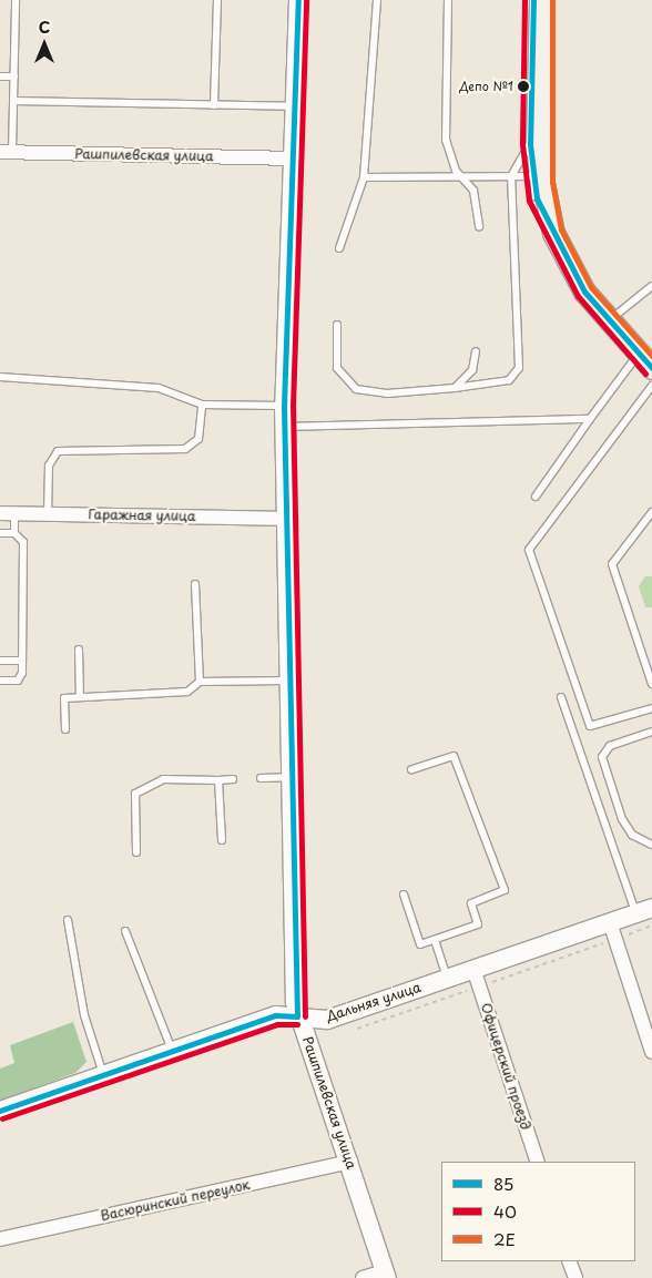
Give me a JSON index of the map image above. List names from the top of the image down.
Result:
{
  "streets": {
    "street": [
      "Рашпилевская улица",
      "Гаражная улица",
      "Дальняя улица",
      "Офицерский проезд",
      "Васюринский переулок"
    ]
  },
  "crossings": [
    ["Рашпилевская улица", "Гаражная улица"],
    ["Рашпилевская улица", "Дальняя улица"],
    ["Рашпилевская улица", "Васюринский переулок"],
    ["Дальняя улица", "Офицерский проезд"]
  ],
  "places": ["Депо №1"],
  "lines": ["transit line 85", "transit line 40", "transit line 2Е"],
  "legend": ["85", "40", "2Е"],
  "north": "top"
}
